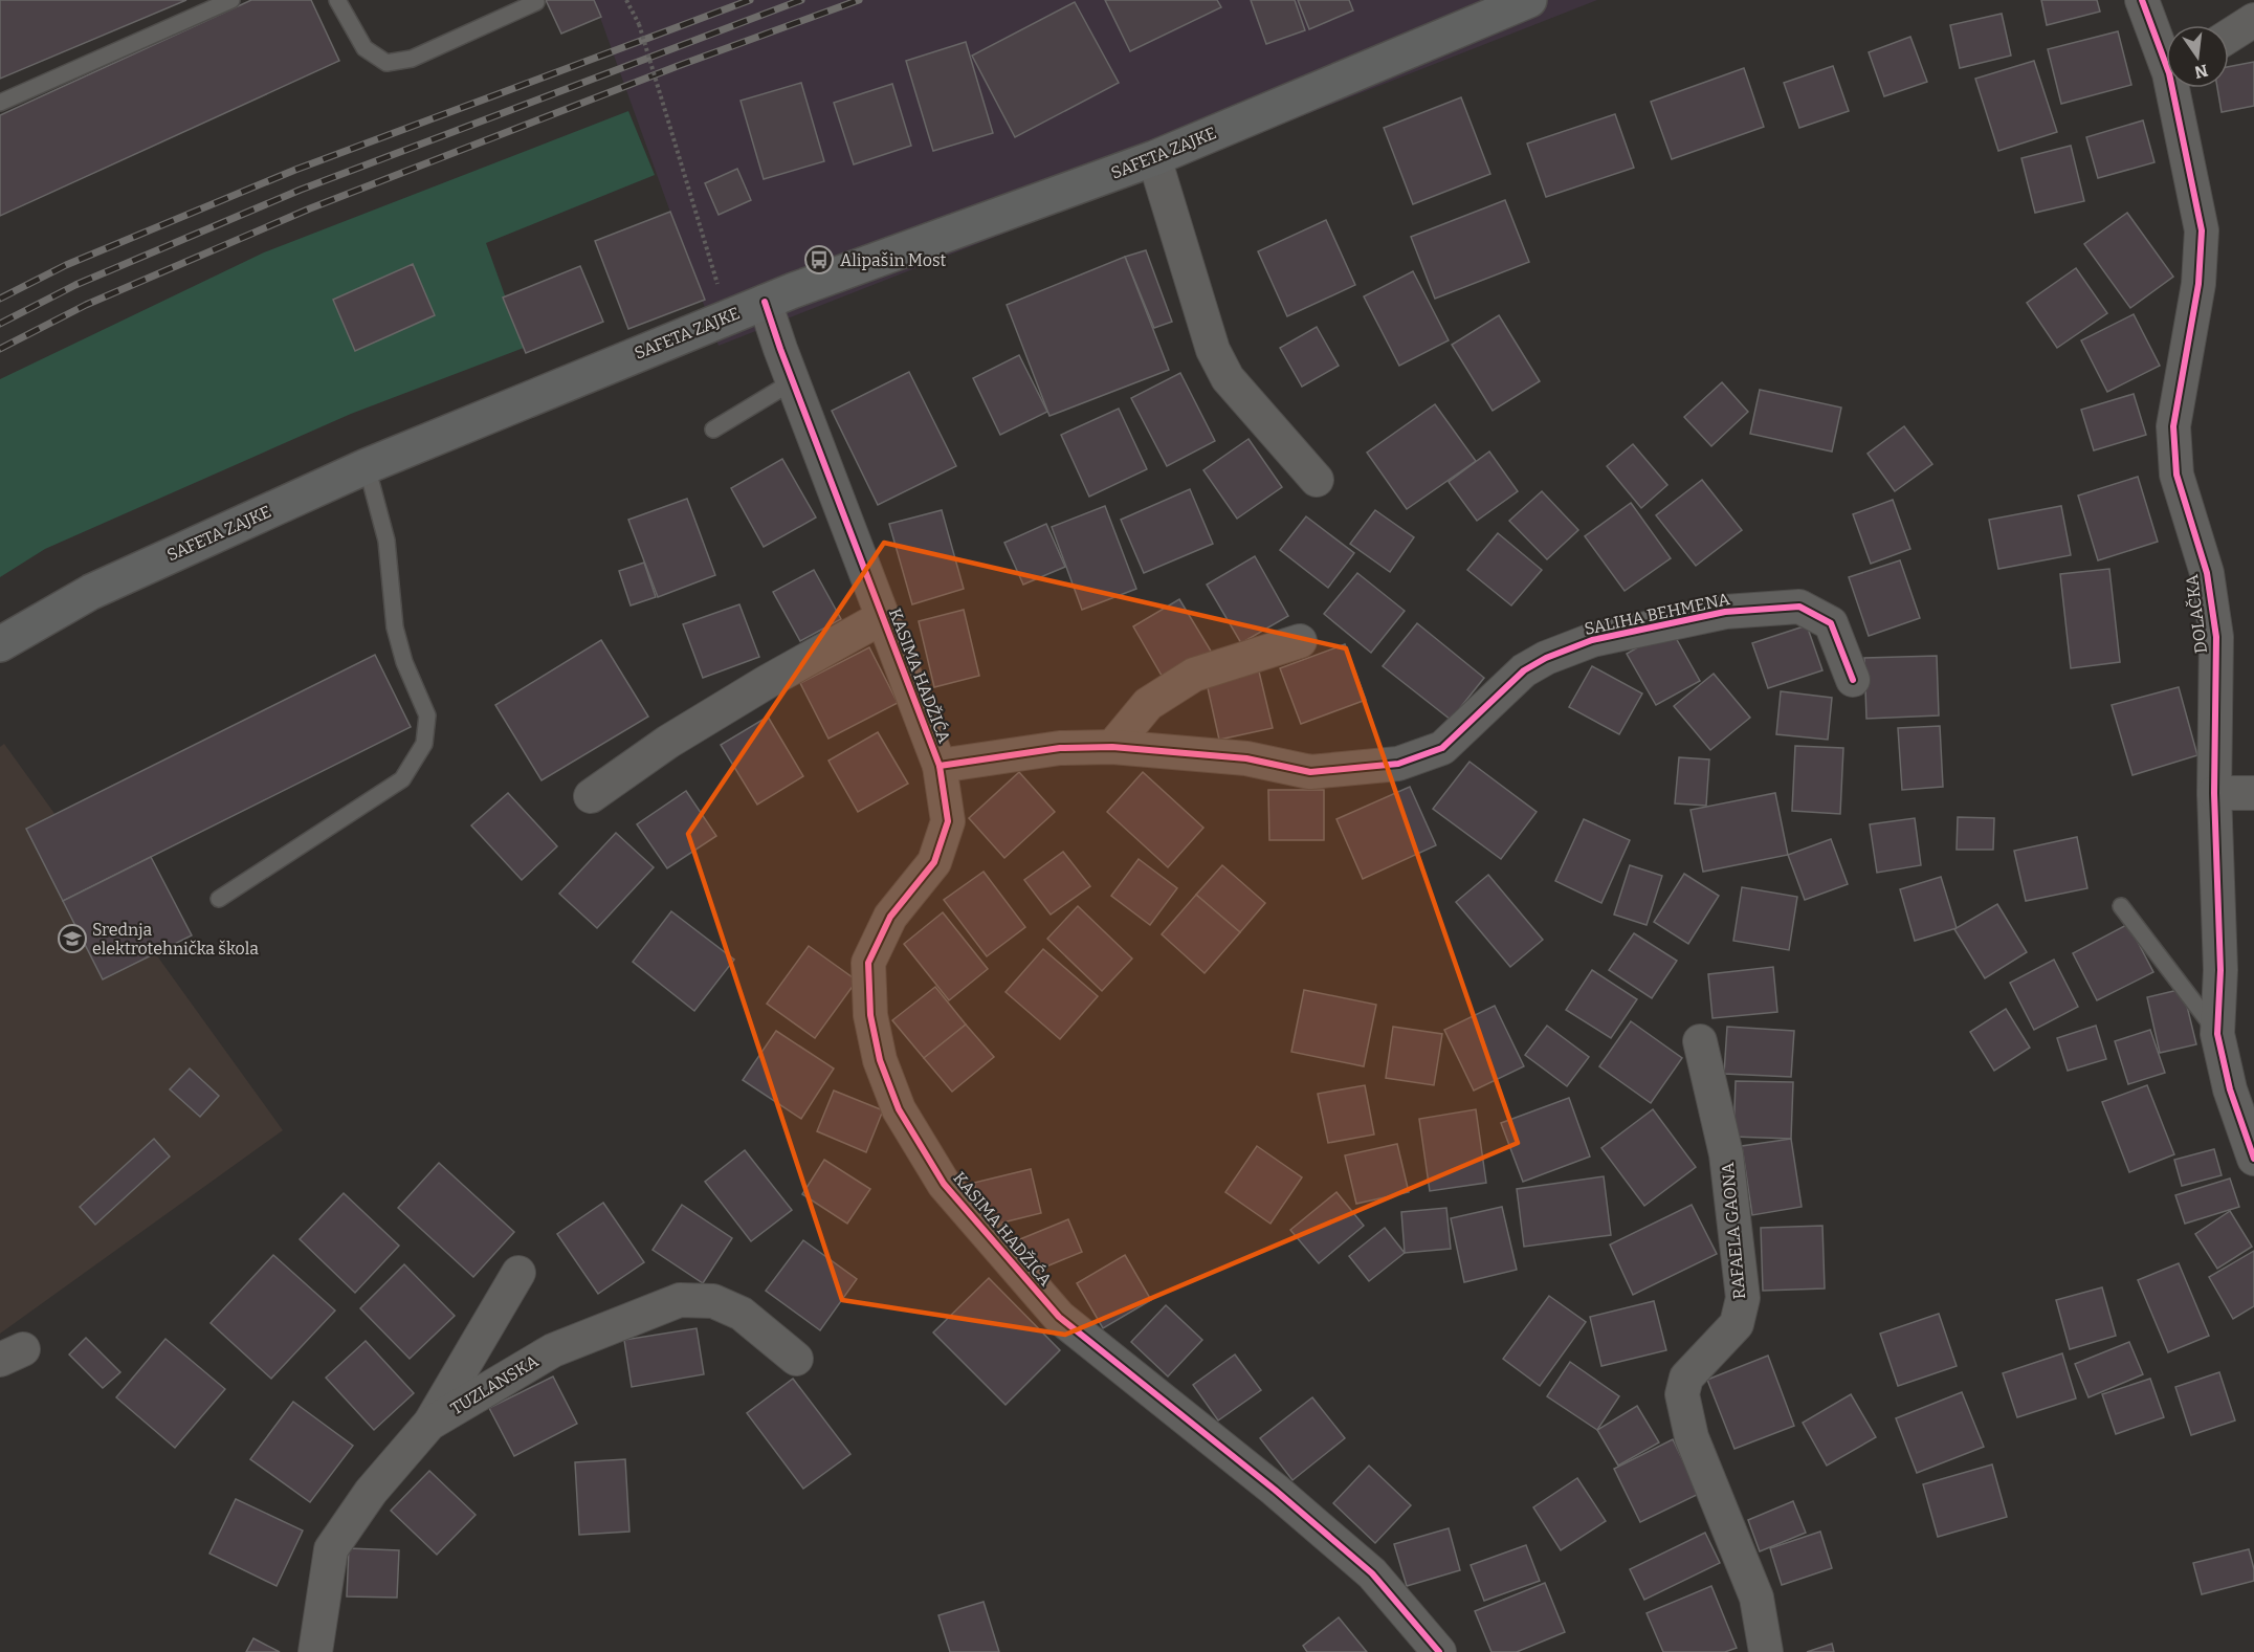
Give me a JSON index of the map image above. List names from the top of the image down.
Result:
{
  "streets": {
    "main road": ["SAFETA ZAJKE"],
    "street": [
      "SALIHA BEHMENA",
      "DOLAČKA",
      "KASIMA HADŽIĆA",
      "RAFAELA GAONA",
      "TUZLANSKA"
    ]
  },
  "crossings": [
    ["SAFETA ZAJKE", "KASIMA HADŽIĆA"],
    ["SALIHA BEHMENA", "KASIMA HADŽIĆA"]
  ],
  "places": {
    "bus stop": ["Alipašin Most"],
    "school or university": ["Srednja elektrotehnička škola"]
  },
  "north": "bottom"
}
